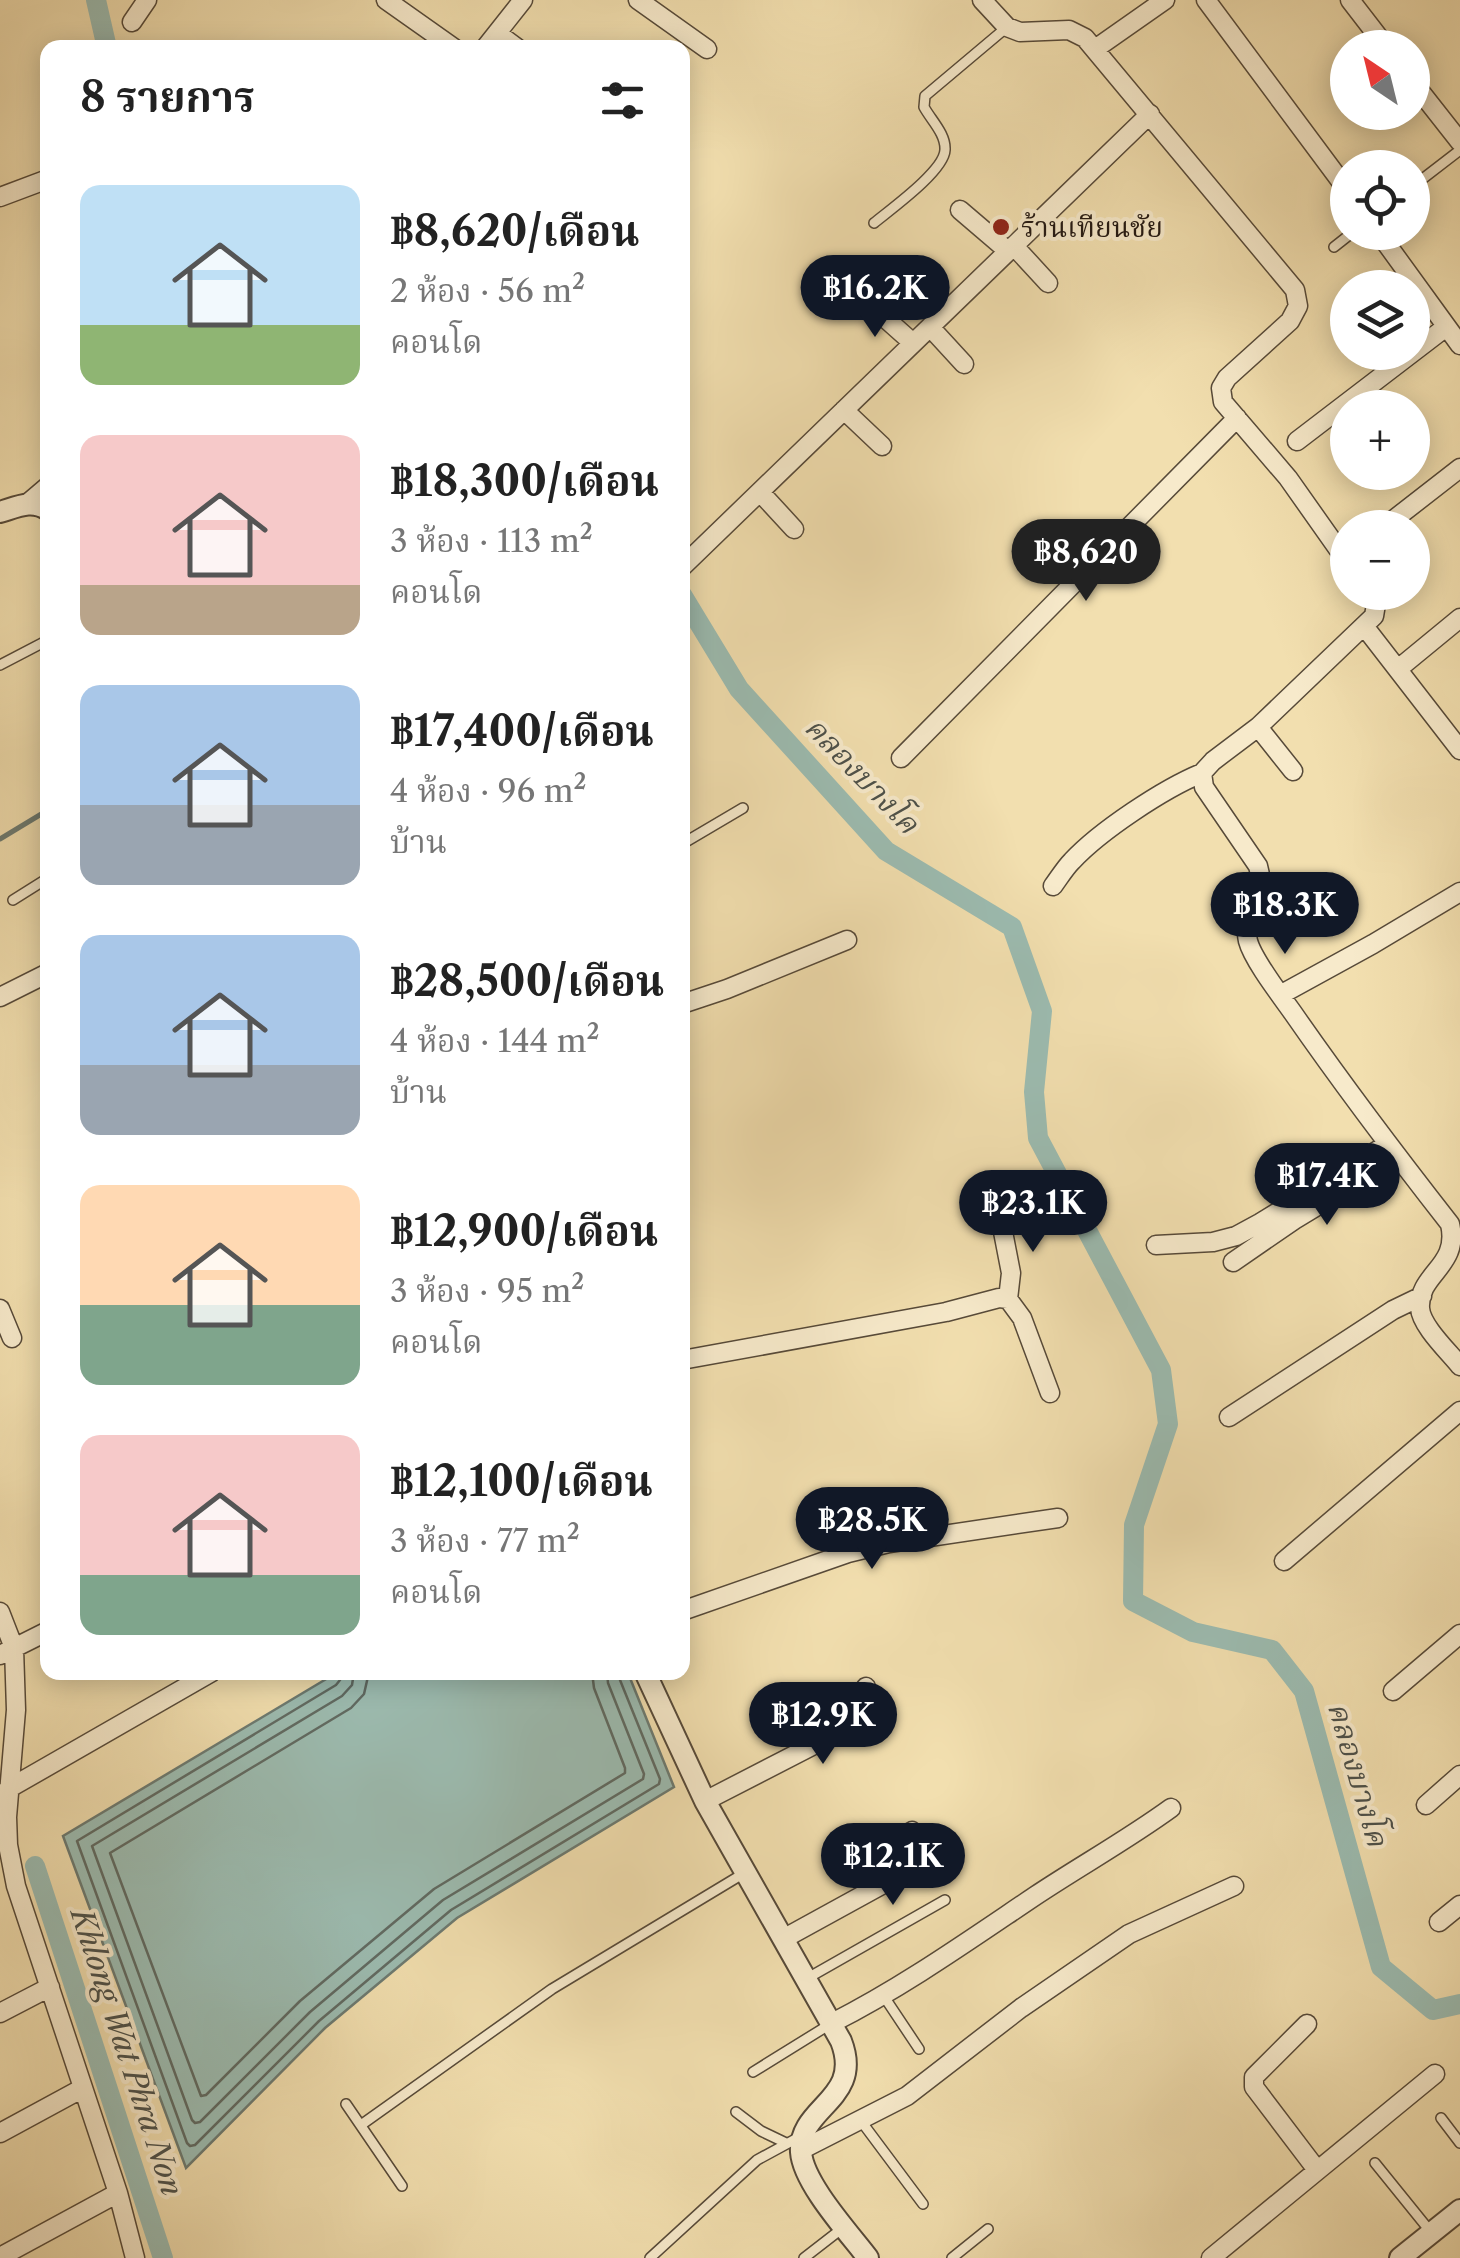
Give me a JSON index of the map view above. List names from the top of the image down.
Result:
{
  "water": ["คลองบางโค", "Khlong Wat Phra Non"],
  "places": ["ร้านเทียนชัย"],
  "north": "top left",
  "page": {
    "map_buttons": ["+", "−"],
    "heading": "8 รายการ",
    "list": [
      {
        "name": "฿8,620/เดือน",
        "note": "2 ห้อง · 56 m² · คอนโด"
      },
      {
        "name": "฿18,300/เดือน",
        "note": "3 ห้อง · 113 m² · คอนโด"
      },
      {
        "name": "฿17,400/เดือน",
        "note": "4 ห้อง · 96 m² · บ้าน"
      },
      {
        "name": "฿28,500/เดือน",
        "note": "4 ห้อง · 144 m² · บ้าน"
      },
      {
        "name": "฿12,900/เดือน",
        "note": "3 ห้อง · 95 m² · คอนโด"
      },
      {
        "name": "฿12,100/เดือน",
        "note": "3 ห้อง · 77 m² · คอนโด"
      }
    ],
    "price": [
      "฿16.2K",
      "฿8,620",
      "฿18.3K",
      "฿17.4K",
      "฿23.1K",
      "฿28.5K",
      "฿12.9K",
      "฿12.1K"
    ]
  }
}
